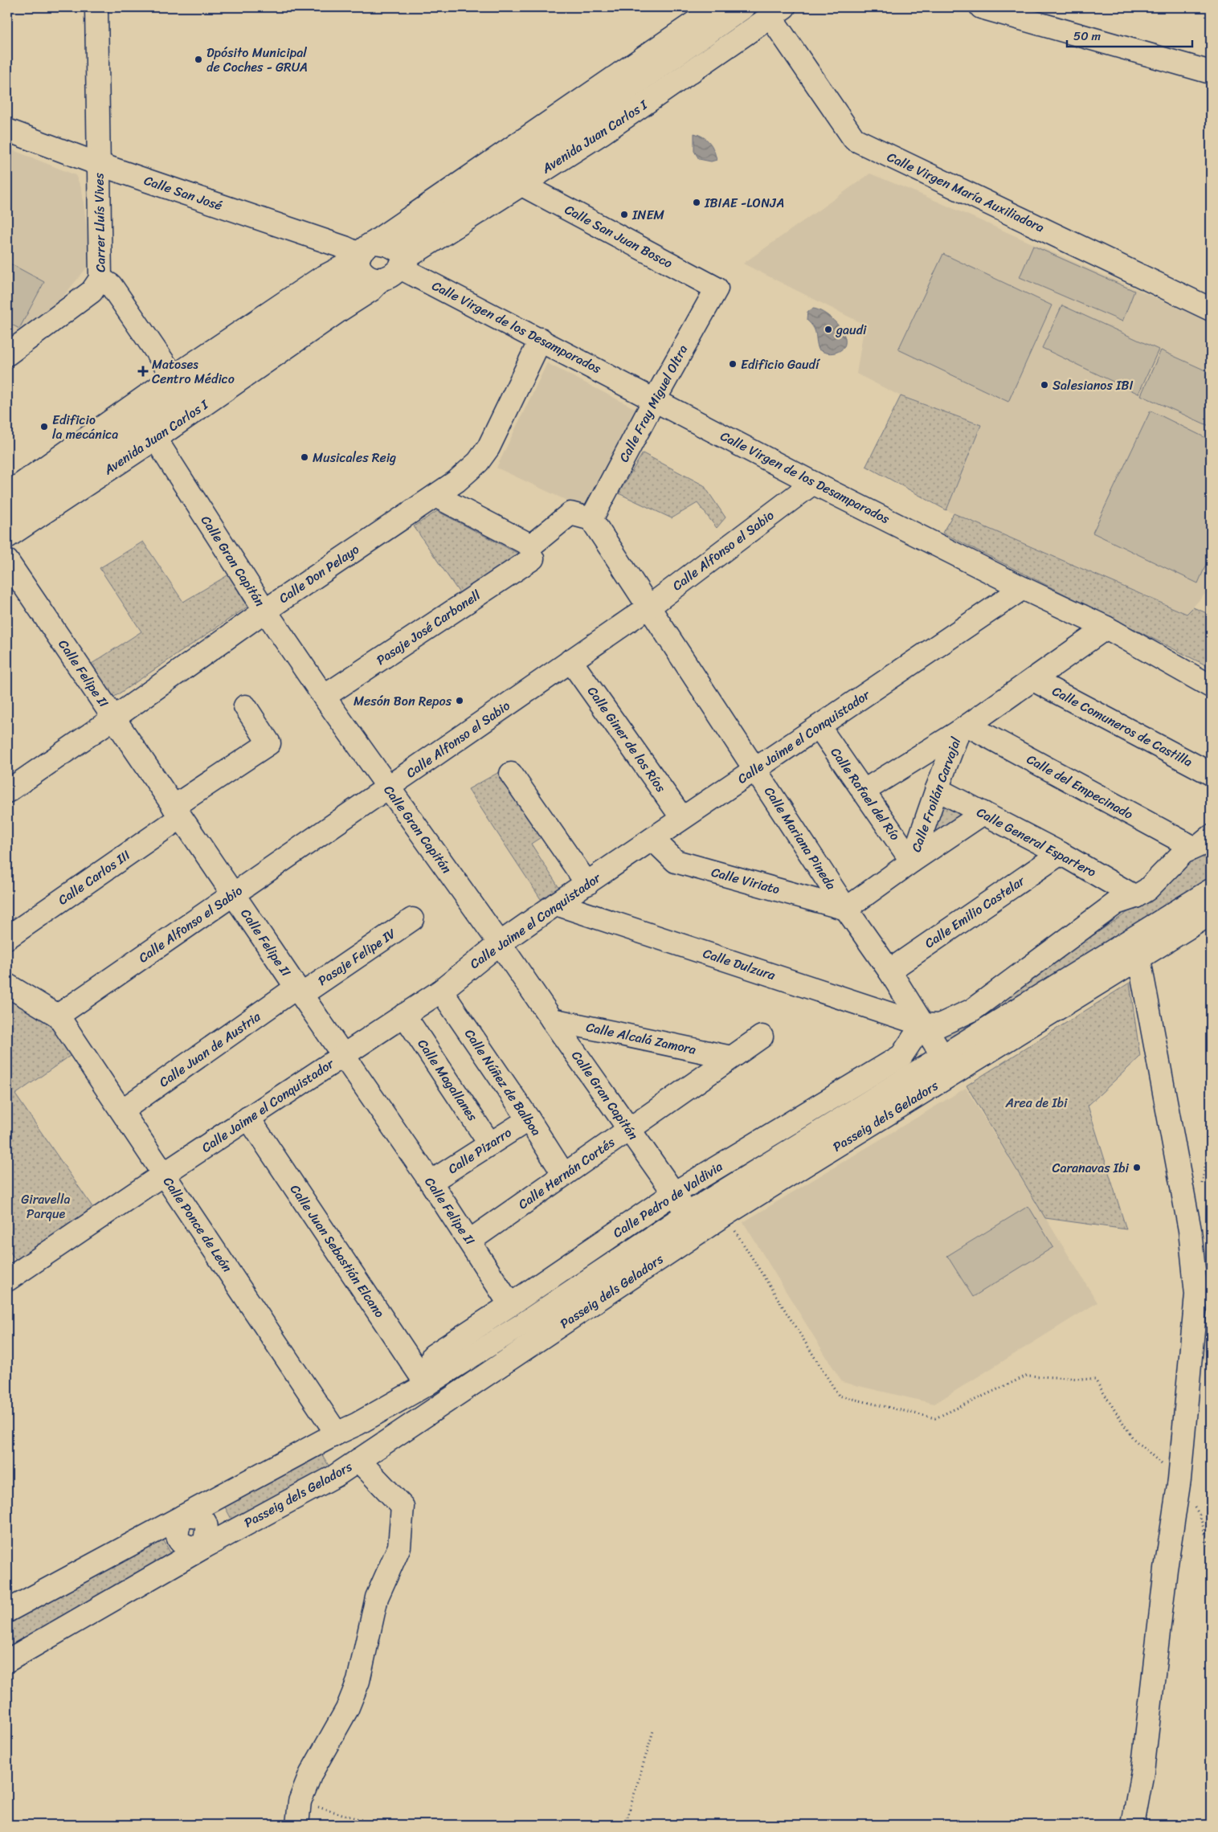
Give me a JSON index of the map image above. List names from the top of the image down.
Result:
{
  "streets": {
    "street": [
      "Avenida Juan Carlos I",
      "Calle Virgen María Auxiliadora",
      "Calle San José",
      "Carrer Lluís Vives",
      "Calle San Juan Bosco",
      "Calle Virgen de los Desamparados",
      "Calle Fray Miguel Oltra",
      "Calle Alfonso el Sabio",
      "Calle Gran Capitán",
      "Calle Don Pelayo",
      "Pasaje José Carbonell",
      "Calle Felipe II",
      "Calle Comuneros de Castilla",
      "Calle Jaime el Conquistador",
      "Calle Giner de los Ríos",
      "Calle del Empecinado",
      "Calle Rafael del Río",
      "Calle Froilán Carvajal",
      "Calle Mariana Pineda",
      "Calle General Espartero",
      "Calle Carlos III",
      "Calle Viriato",
      "Calle Emilio Castelar",
      "Pasaje Felipe IV",
      "Calle Dulzura",
      "Calle Alcalá Zamora",
      "Calle Juan de Austria",
      "Calle Magallanes",
      "Calle Núñez de Balboa",
      "Passeig dels Geladors",
      "Calle Pizarro",
      "Calle Hernán Cortés",
      "Calle Pedro de Valdivia",
      "Calle Ponce de León",
      "Calle Juan Sebastián Elcano"
    ]
  },
  "crossings": [
    ["Avenida Juan Carlos I", "Calle Virgen María Auxiliadora"],
    ["Avenida Juan Carlos I", "Calle San José"],
    ["Avenida Juan Carlos I", "Carrer Lluís Vives"],
    ["Avenida Juan Carlos I", "Calle San Juan Bosco"],
    ["Avenida Juan Carlos I", "Calle Virgen de los Desamparados"],
    ["Avenida Juan Carlos I", "Calle Gran Capitán"],
    ["Calle San José", "Carrer Lluís Vives"],
    ["Calle San José", "Calle Virgen de los Desamparados"],
    ["Calle San Juan Bosco", "Calle Fray Miguel Oltra"],
    ["Calle Virgen de los Desamparados", "Calle Fray Miguel Oltra"],
    ["Calle Virgen de los Desamparados", "Calle Alfonso el Sabio"],
    ["Calle Virgen de los Desamparados", "Calle Don Pelayo"],
    ["Calle Virgen de los Desamparados", "Calle Jaime el Conquistador"],
    ["Calle Virgen de los Desamparados", "Calle Froilán Carvajal"],
    ["Calle Fray Miguel Oltra", "Calle Mariana Pineda"],
    ["Calle Alfonso el Sabio", "Calle Gran Capitán"],
    ["Calle Alfonso el Sabio", "Calle Felipe II"],
    ["Calle Alfonso el Sabio", "Calle Giner de los Ríos"],
    ["Calle Alfonso el Sabio", "Calle Mariana Pineda"],
    ["Calle Alfonso el Sabio", "Calle Ponce de León"],
    ["Calle Gran Capitán", "Calle Don Pelayo"],
    ["Calle Gran Capitán", "Pasaje José Carbonell"],
    ["Calle Gran Capitán", "Calle Jaime el Conquistador"],
    ["Calle Gran Capitán", "Calle Alcalá Zamora"],
    ["Calle Gran Capitán", "Calle Hernán Cortés"],
    ["Calle Gran Capitán", "Calle Pedro de Valdivia"],
    ["Calle Don Pelayo", "Pasaje José Carbonell"],
    ["Calle Don Pelayo", "Calle Felipe II"],
    ["Calle Felipe II", "Calle Jaime el Conquistador"],
    ["Calle Felipe II", "Calle Carlos III"],
    ["Calle Felipe II", "Pasaje Felipe IV"],
    ["Calle Felipe II", "Calle Juan de Austria"],
    ["Calle Felipe II", "Calle Pizarro"],
    ["Calle Felipe II", "Calle Hernán Cortés"],
    ["Calle Felipe II", "Calle Pedro de Valdivia"],
    ["Calle Comuneros de Castilla", "Calle Froilán Carvajal"],
    ["Calle Jaime el Conquistador", "Calle Giner de los Ríos"],
    ["Calle Jaime el Conquistador", "Calle Rafael del Río"],
    ["Calle Jaime el Conquistador", "Calle Mariana Pineda"],
    ["Calle Jaime el Conquistador", "Calle Viriato"],
    ["Calle Jaime el Conquistador", "Calle Dulzura"],
    ["Calle Jaime el Conquistador", "Calle Magallanes"],
    ["Calle Jaime el Conquistador", "Calle Núñez de Balboa"],
    ["Calle Jaime el Conquistador", "Calle Ponce de León"],
    ["Calle Jaime el Conquistador", "Calle Juan Sebastián Elcano"],
    ["Calle del Empecinado", "Calle Froilán Carvajal"],
    ["Calle del Empecinado", "Calle Dulzura"],
    ["Calle Rafael del Río", "Calle Froilán Carvajal"],
    ["Calle Froilán Carvajal", "Calle Mariana Pineda"],
    ["Calle Froilán Carvajal", "Calle General Espartero"],
    ["Calle Froilán Carvajal", "Calle Viriato"],
    ["Calle Mariana Pineda", "Calle Viriato"],
    ["Calle Mariana Pineda", "Calle Emilio Castelar"],
    ["Calle Mariana Pineda", "Calle Dulzura"],
    ["Calle Mariana Pineda", "Calle Pedro de Valdivia"],
    ["Calle General Espartero", "Calle Emilio Castelar"],
    ["Calle General Espartero", "Calle Dulzura"],
    ["Pasaje Felipe IV", "Calle Juan de Austria"],
    ["Calle Dulzura", "Calle Pedro de Valdivia"],
    ["Calle Alcalá Zamora", "Calle Hernán Cortés"],
    ["Calle Juan de Austria", "Calle Ponce de León"],
    ["Calle Magallanes", "Calle Pizarro"],
    ["Calle Núñez de Balboa", "Calle Pizarro"],
    ["Calle Núñez de Balboa", "Calle Hernán Cortés"],
    ["Calle Pedro de Valdivia", "Calle Juan Sebastián Elcano"]
  ],
  "parks": ["Area de Ibi", "Giravella Parque"],
  "places": {
    "other": [
      "Dpósito Municipal de Coches - GRUA",
      "IBIAE -LONJA",
      "INEM",
      "gaudi",
      "Edificio Gaudí",
      "Salesianos IBI",
      "Edificio la mecánica",
      "Musicales Reig",
      "Mesón Bon Repos",
      "Caranavas Ibi"
    ],
    "health": ["Matoses Centro Médico"]
  },
  "scale_bar": "50 m"
}
